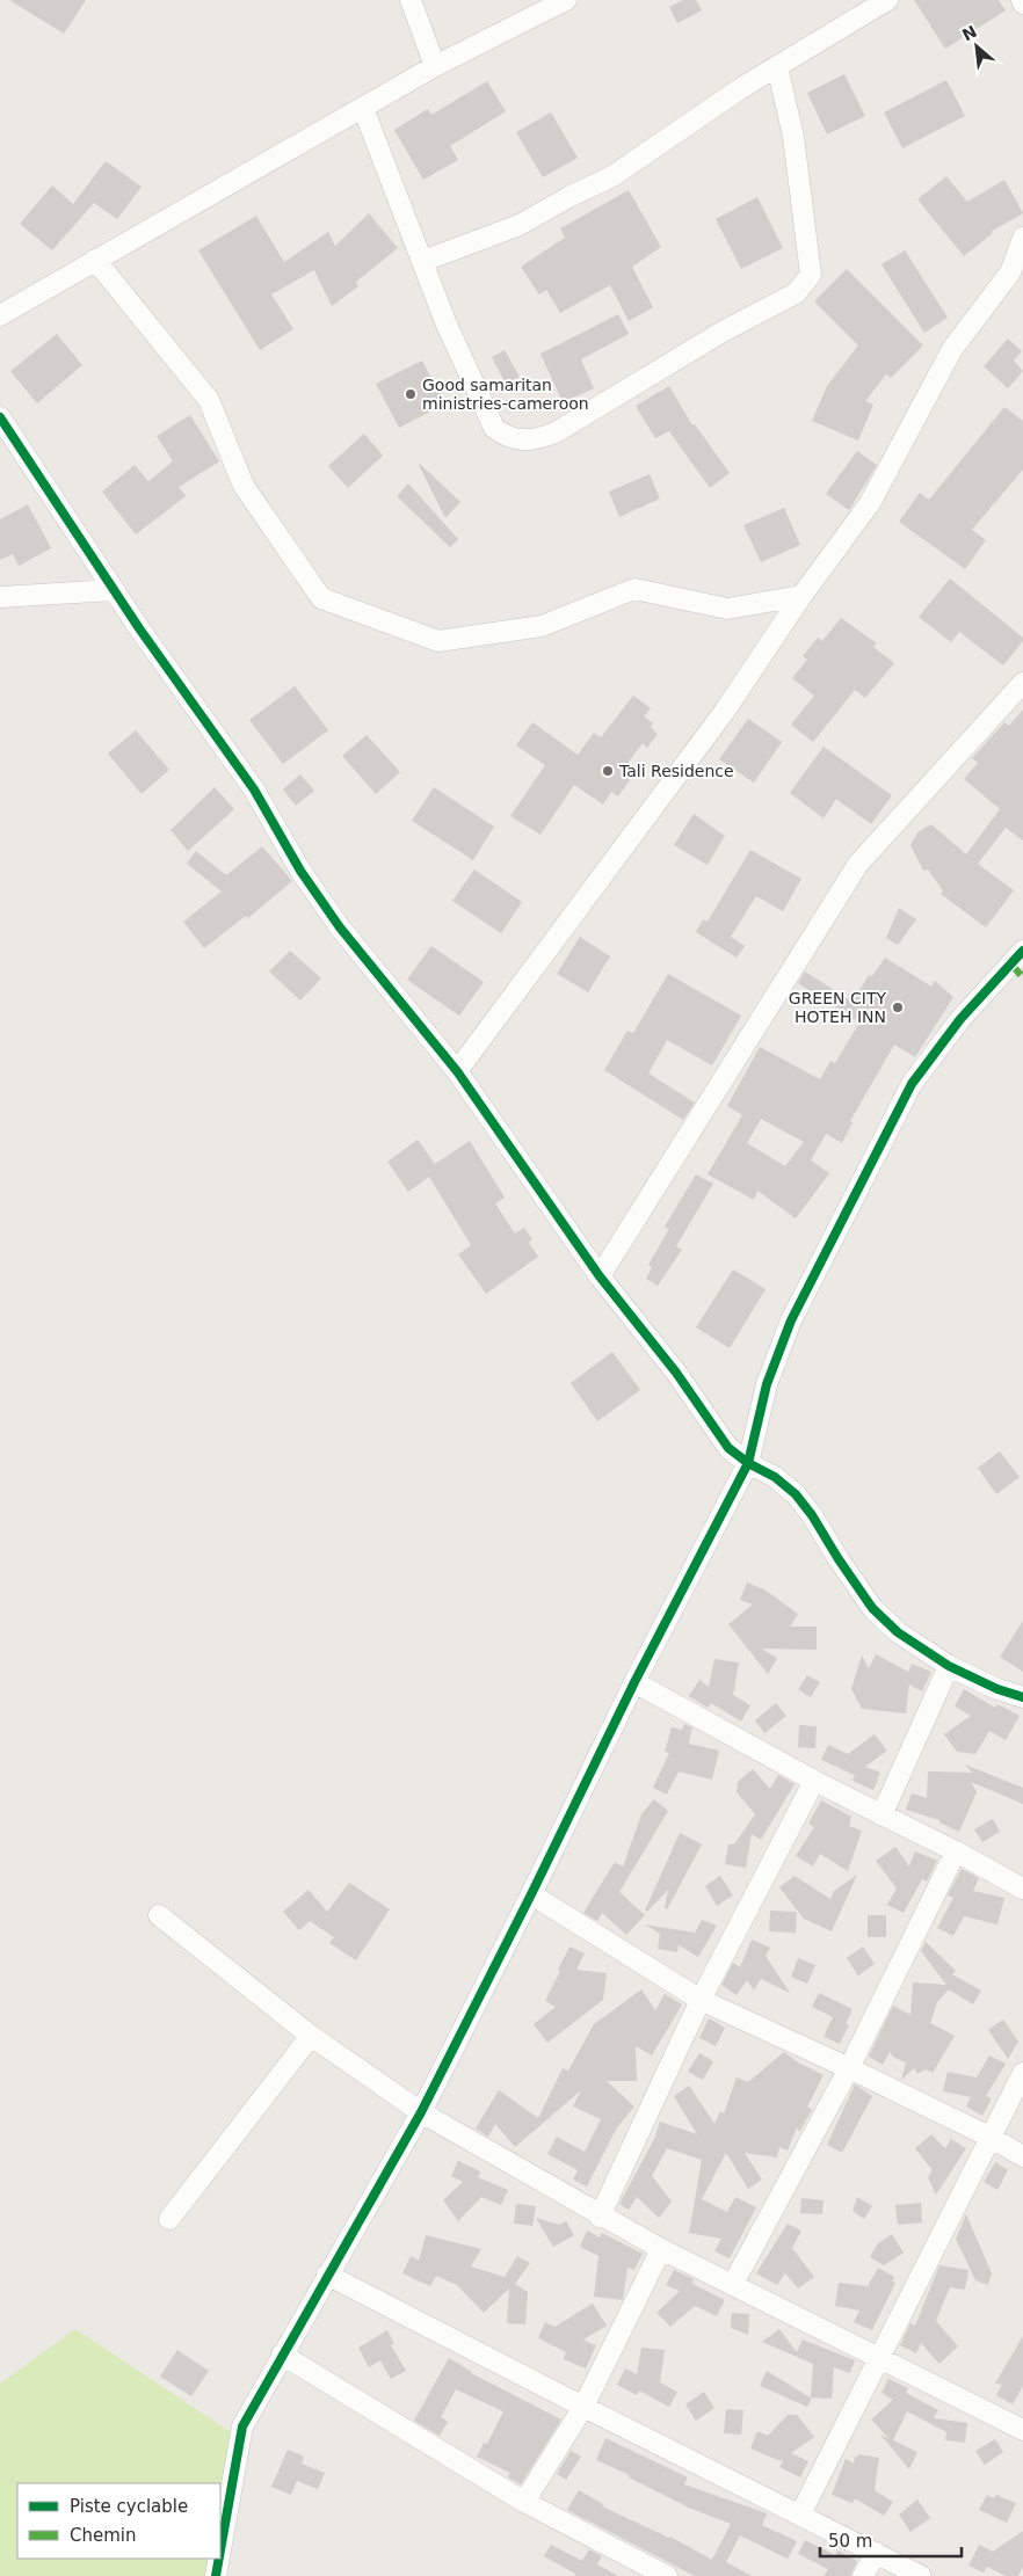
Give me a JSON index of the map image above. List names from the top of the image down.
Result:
{
  "places": ["Good samaritan ministries-cameroon", "Tali Residence", "GREEN CITY HOTEH INN"],
  "legend": ["Piste cyclable", "Chemin"],
  "scale_bar": "50 m",
  "north": "top left"
}
